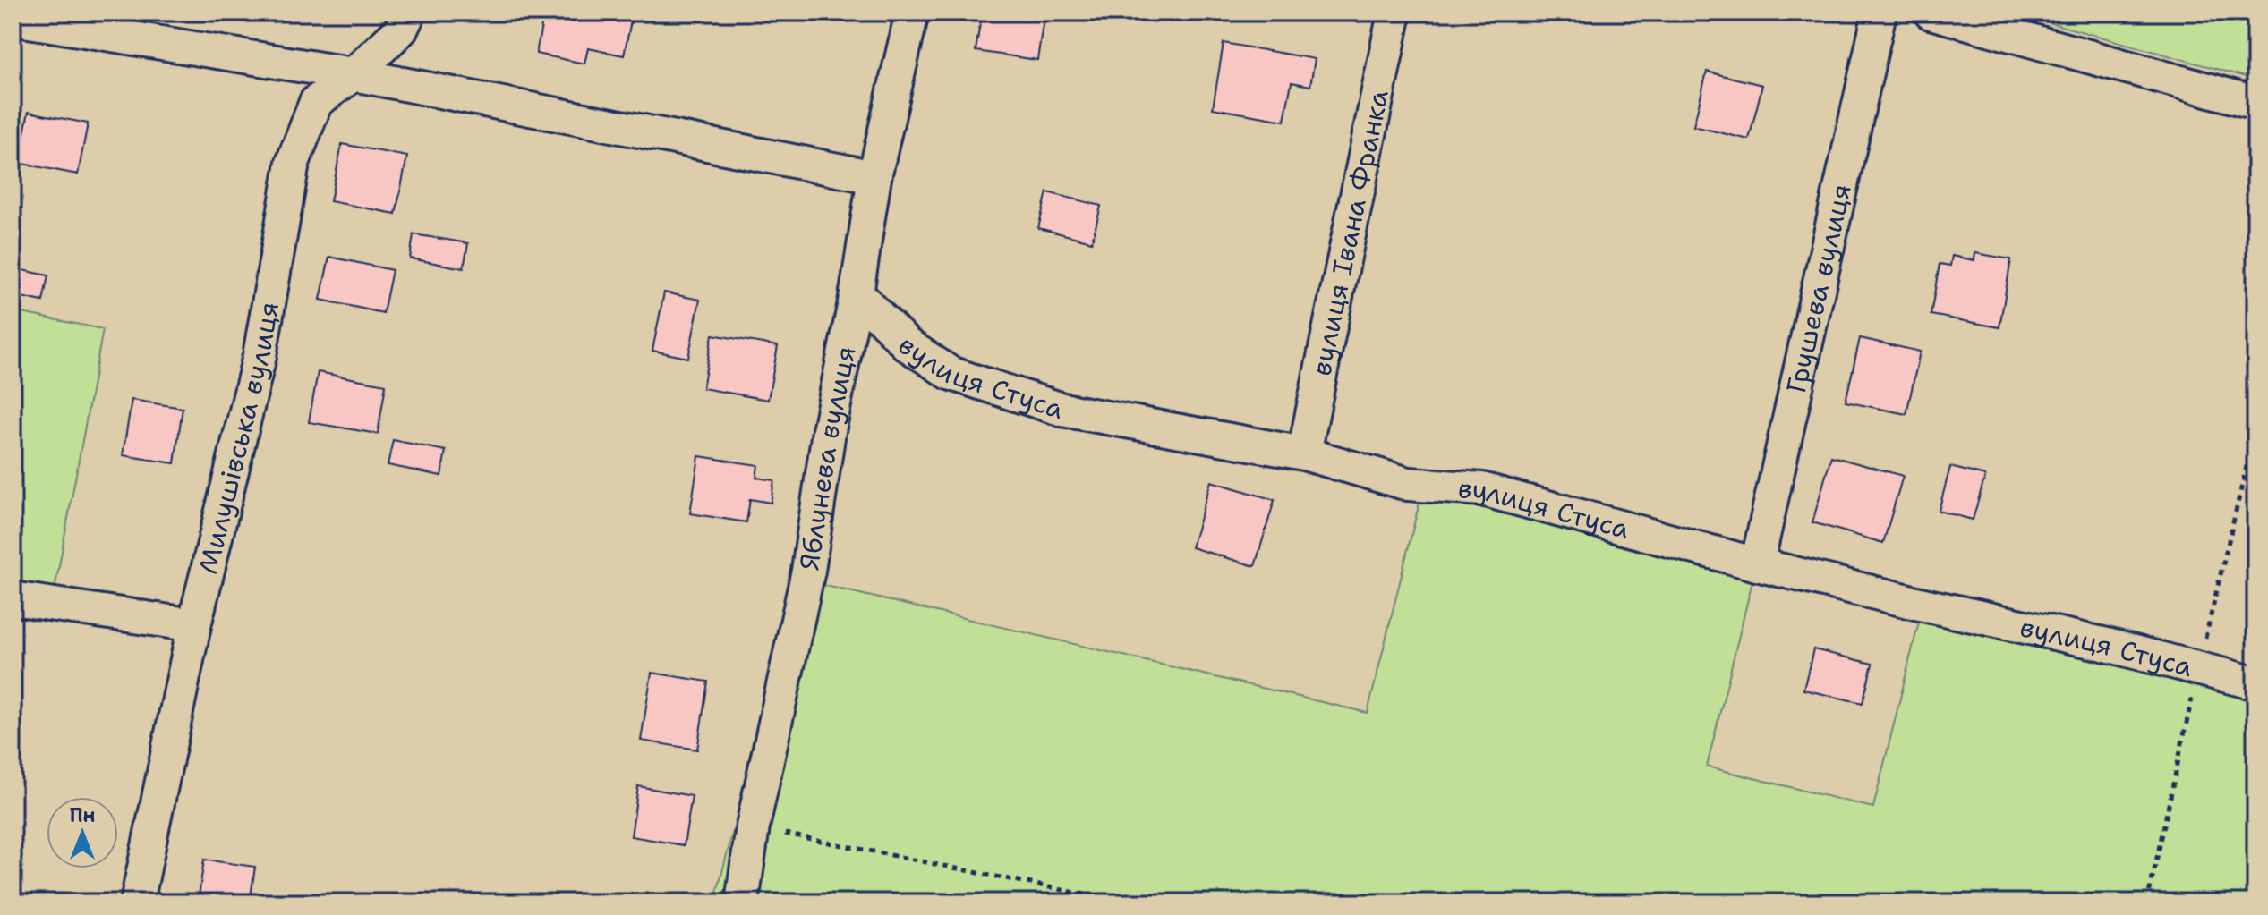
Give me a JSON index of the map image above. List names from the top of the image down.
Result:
{
  "streets": {
    "street": [
      "вулиця Івана Франка",
      "Грушева вулиця",
      "вулиця Стуса",
      "Милушівська вулиця",
      "Яблунева вулиця"
    ]
  },
  "crossings": [
    ["вулиця Івана Франка", "вулиця Стуса"],
    ["Грушева вулиця", "вулиця Стуса"],
    ["вулиця Стуса", "Яблунева вулиця"]
  ],
  "north": "top"
}
